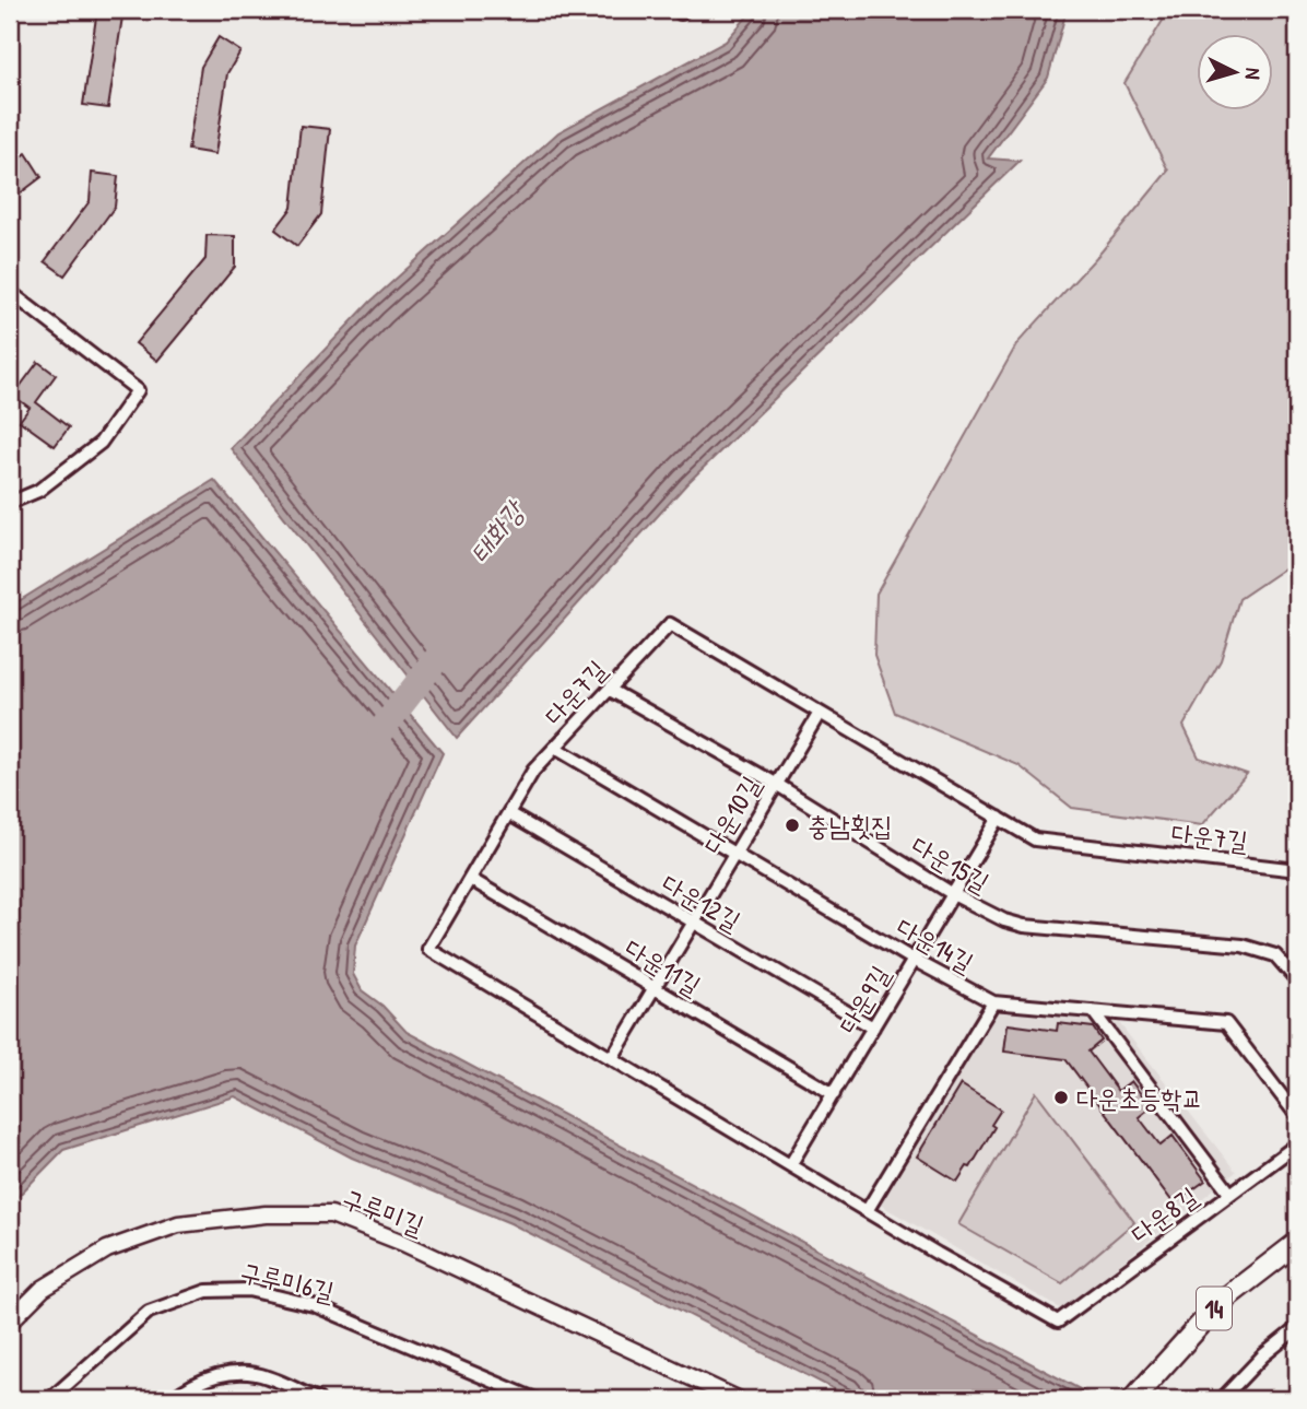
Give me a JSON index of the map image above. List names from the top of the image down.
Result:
{
  "streets": {
    "main road": ["14"],
    "street": [
      "다운7길",
      "다운10길",
      "다운15길",
      "다운12길",
      "다운14길",
      "다운11길",
      "다운9길",
      "구루미길",
      "다운8길",
      "구루미6길"
    ]
  },
  "crossings": [
    ["다운7길", "다운10길"],
    ["다운7길", "다운15길"],
    ["다운7길", "다운12길"],
    ["다운7길", "다운14길"],
    ["다운7길", "다운11길"],
    ["다운7길", "다운9길"],
    ["다운7길", "다운8길"],
    ["다운10길", "다운15길"],
    ["다운10길", "다운12길"],
    ["다운10길", "다운14길"],
    ["다운10길", "다운11길"],
    ["다운15길", "다운9길"],
    ["다운12길", "다운9길"],
    ["다운14길", "다운9길"],
    ["다운11길", "다운9길"]
  ],
  "water": ["태화강"],
  "places": ["충남횟집", "다운초등학교"],
  "north": "right"
}
